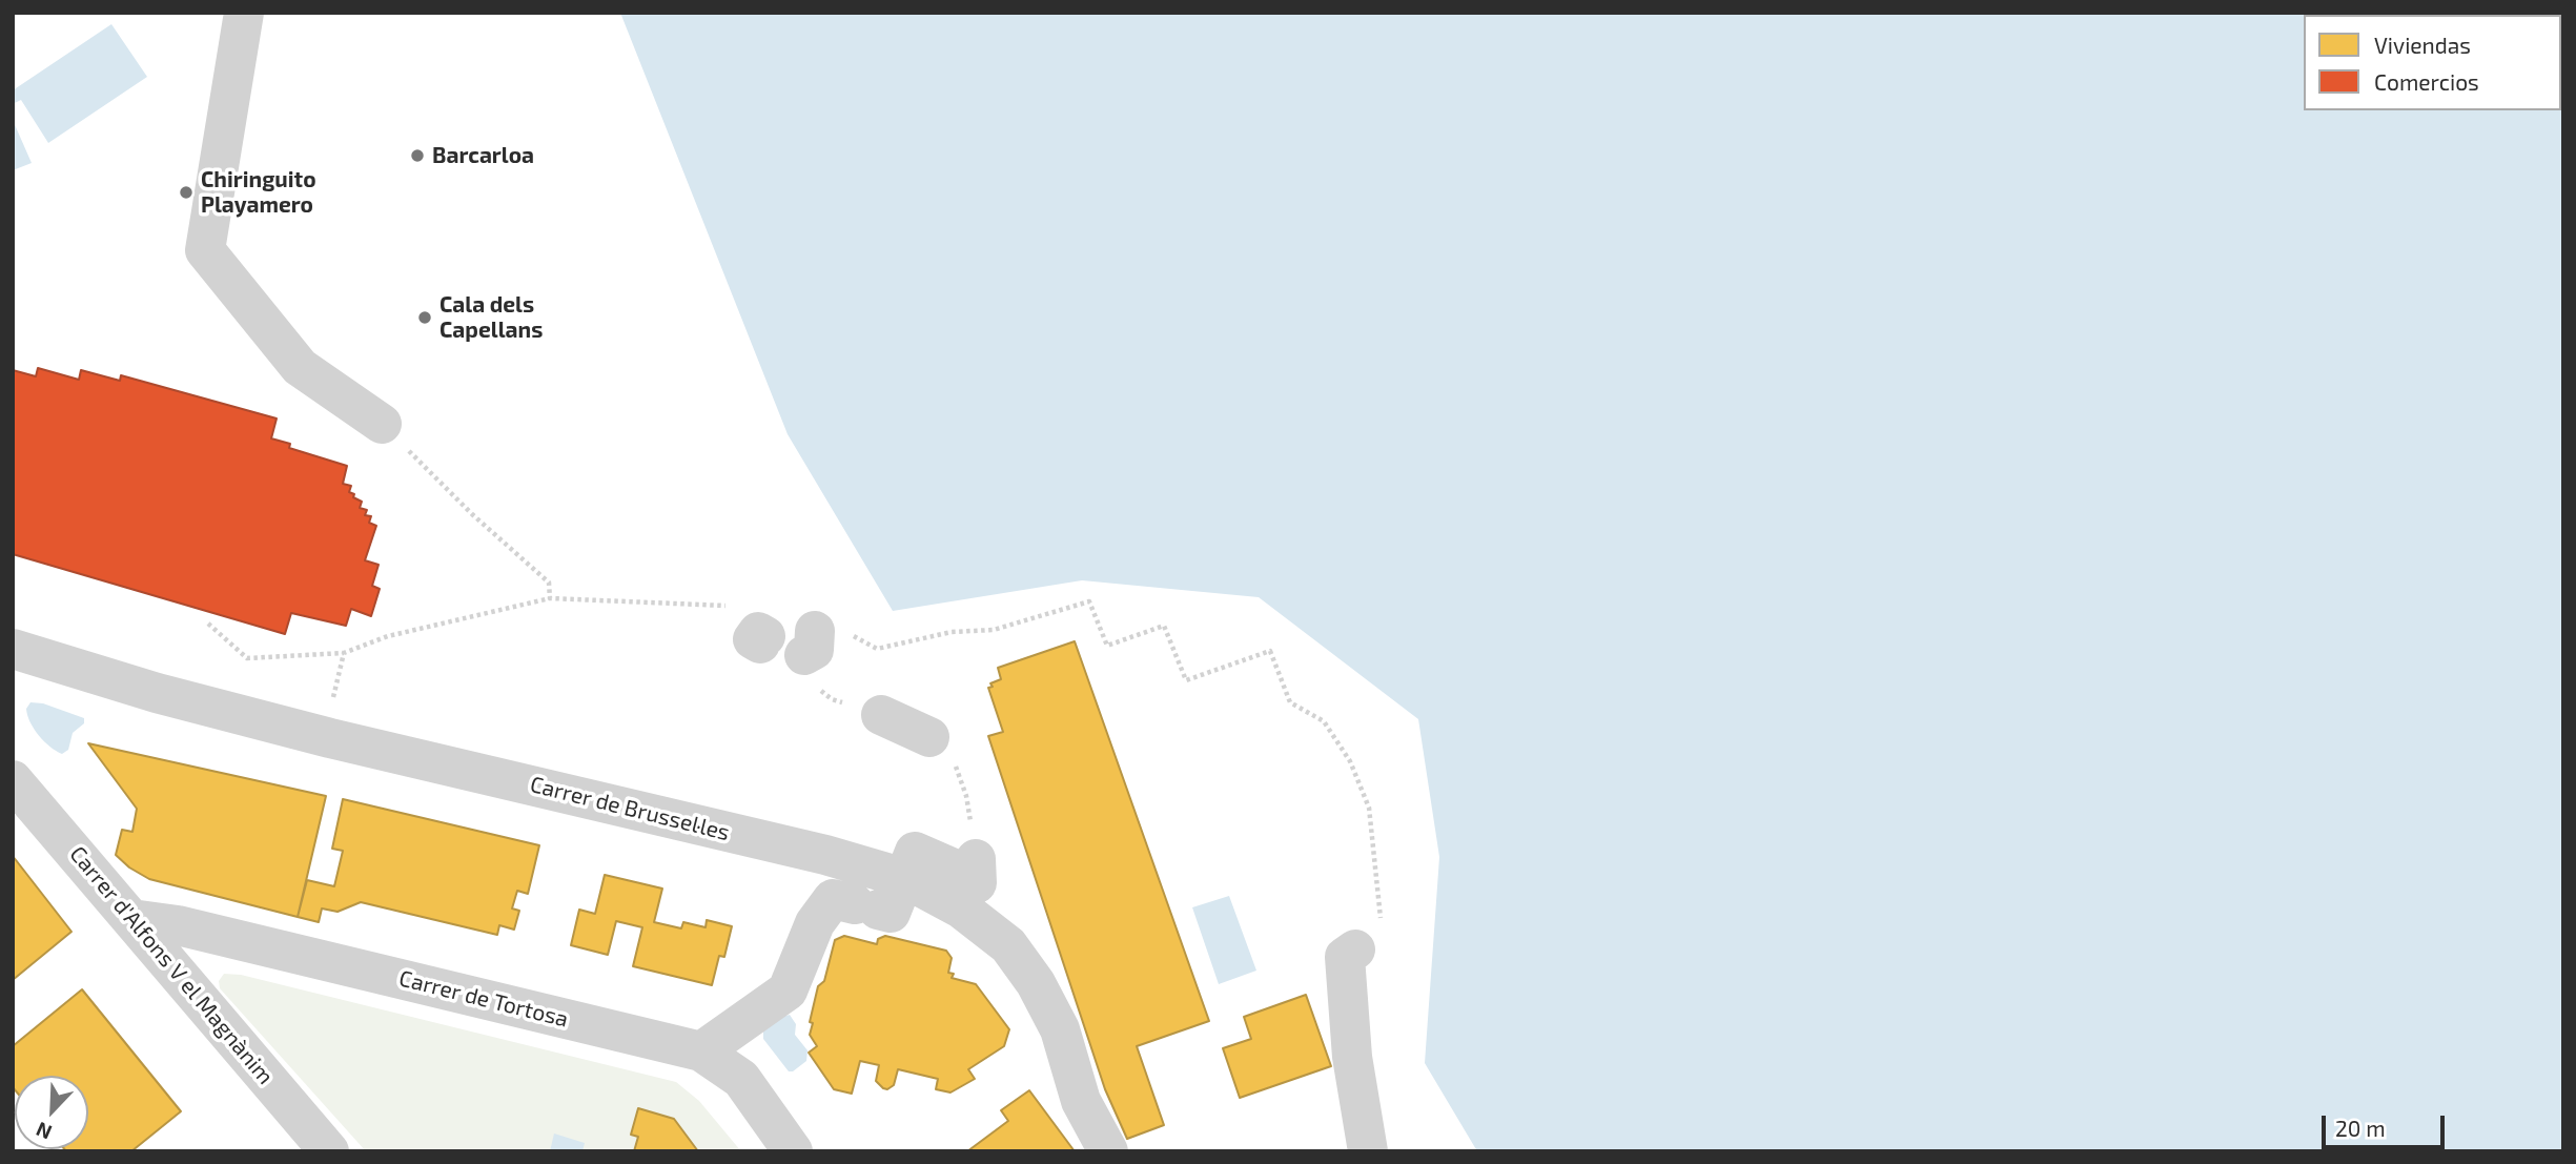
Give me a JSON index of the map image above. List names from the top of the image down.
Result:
{
  "streets": {
    "street": ["Carrer de Brussel·les", "Carrer d'Alfons V el Magnànim", "Carrer de Tortosa"]
  },
  "crossings": [
    ["Carrer d'Alfons V el Magnànim", "Carrer de Tortosa"]
  ],
  "places": ["Barcarloa", "Chiringuito Playamero", "Cala dels Capellans"],
  "legend": ["Viviendas", "Comercios"],
  "scale_bar": "20 m",
  "north": "bottom left"
}
